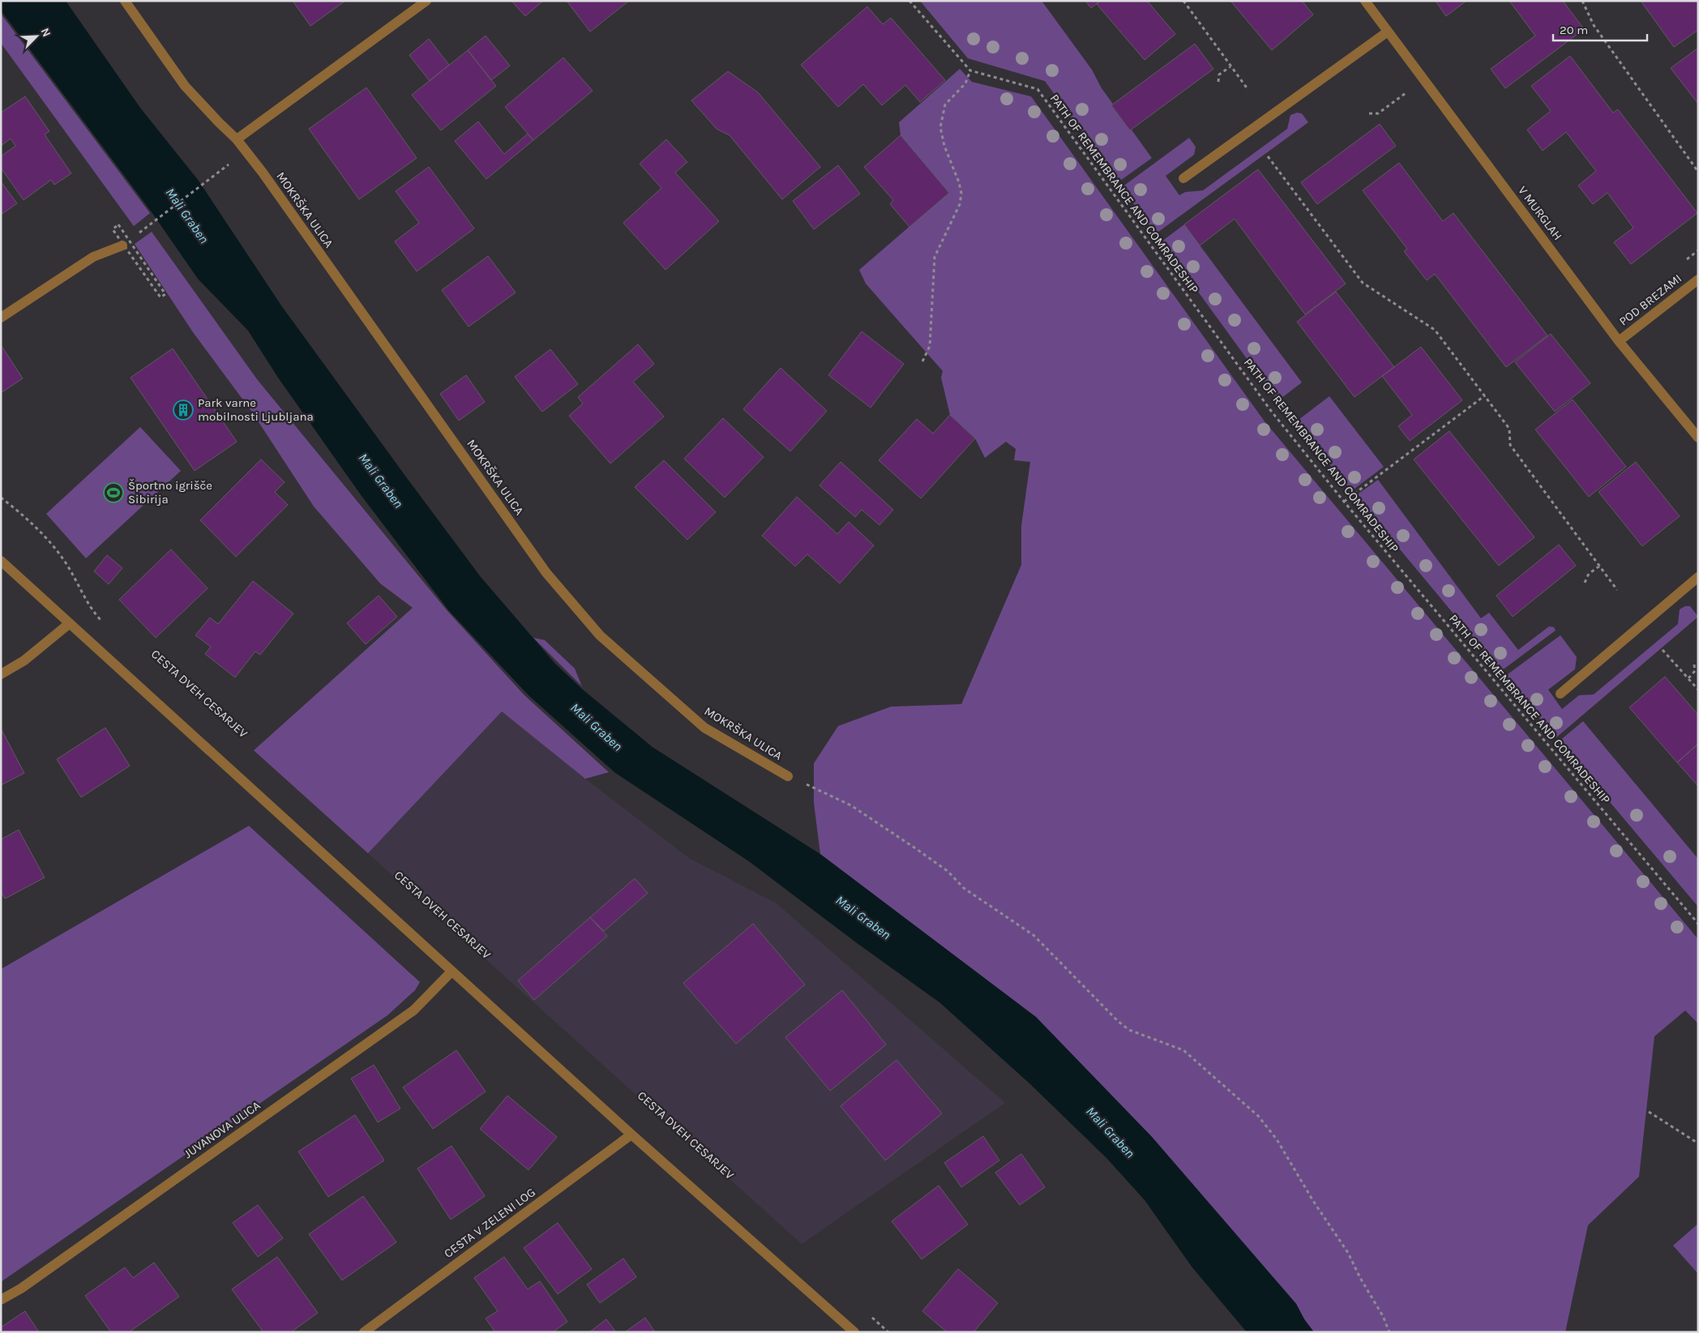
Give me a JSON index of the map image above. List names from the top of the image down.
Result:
{
  "streets": {
    "street": [
      "MOKRŠKA ULICA",
      "V MURGLAH",
      "POD BREZAMI",
      "JUVANOVA ULICA",
      "CESTA V ZELENI LOG"
    ],
    "path": ["PATH OF REMEMBRANCE AND COMRADESHIP"]
  },
  "crossings": [
    ["V MURGLAH", "POD BREZAMI"]
  ],
  "water": ["Mali Graben"],
  "places": {
    "building": ["Park varne mobilnosti Ljubljana"],
    "sports": ["Športno igrišče Sibirija"]
  },
  "scale_bar": "20 m",
  "north": "top right"
}
